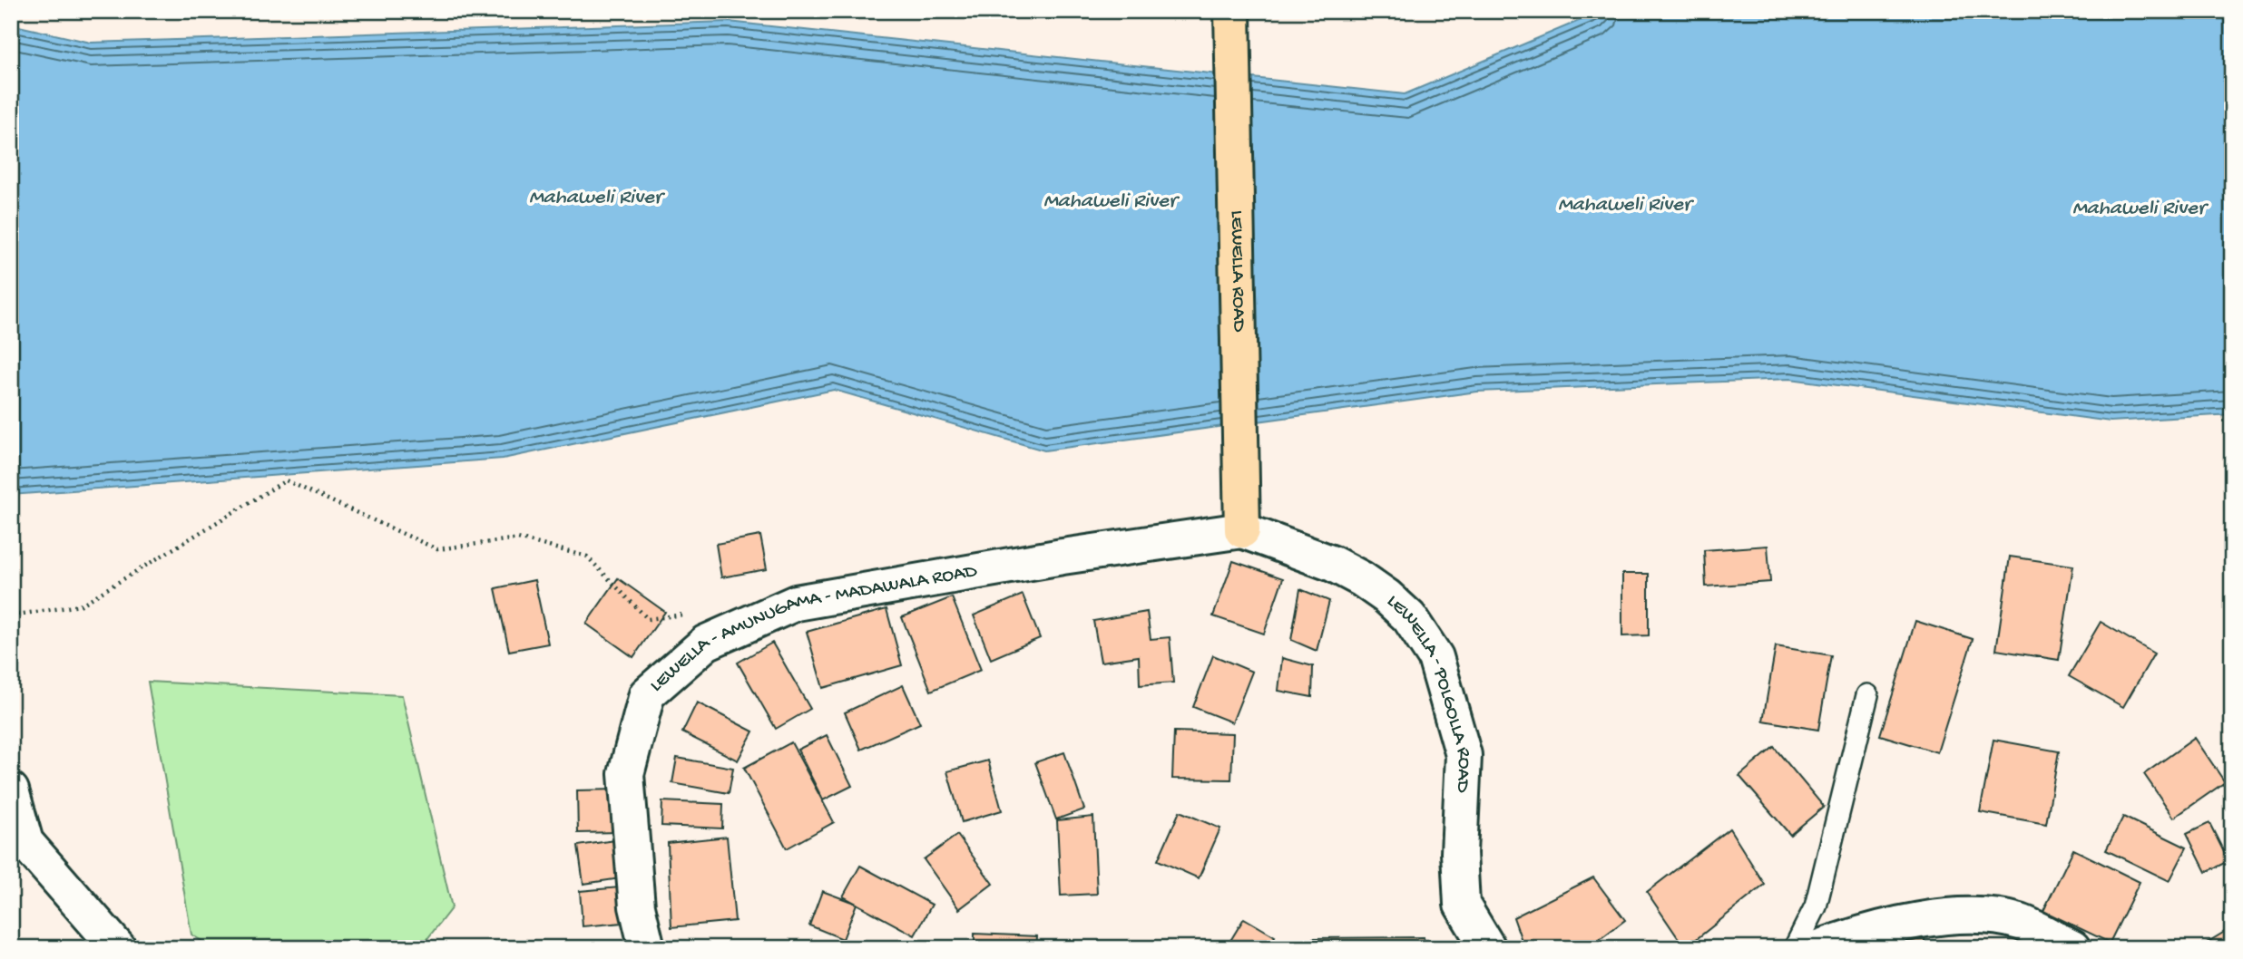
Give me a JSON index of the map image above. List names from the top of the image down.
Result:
{
  "streets": {
    "main road": ["LEWELLA ROAD"],
    "street": ["LEWELLA - AMUNUGAMA - MADAWALA ROAD", "LEWELLA - POLGOLLA ROAD"]
  },
  "crossings": [
    ["LEWELLA ROAD", "LEWELLA - AMUNUGAMA - MADAWALA ROAD"],
    ["LEWELLA ROAD", "LEWELLA - POLGOLLA ROAD"],
    ["LEWELLA - AMUNUGAMA - MADAWALA ROAD", "LEWELLA - POLGOLLA ROAD"]
  ],
  "water": ["Mahaweli River"]
}
